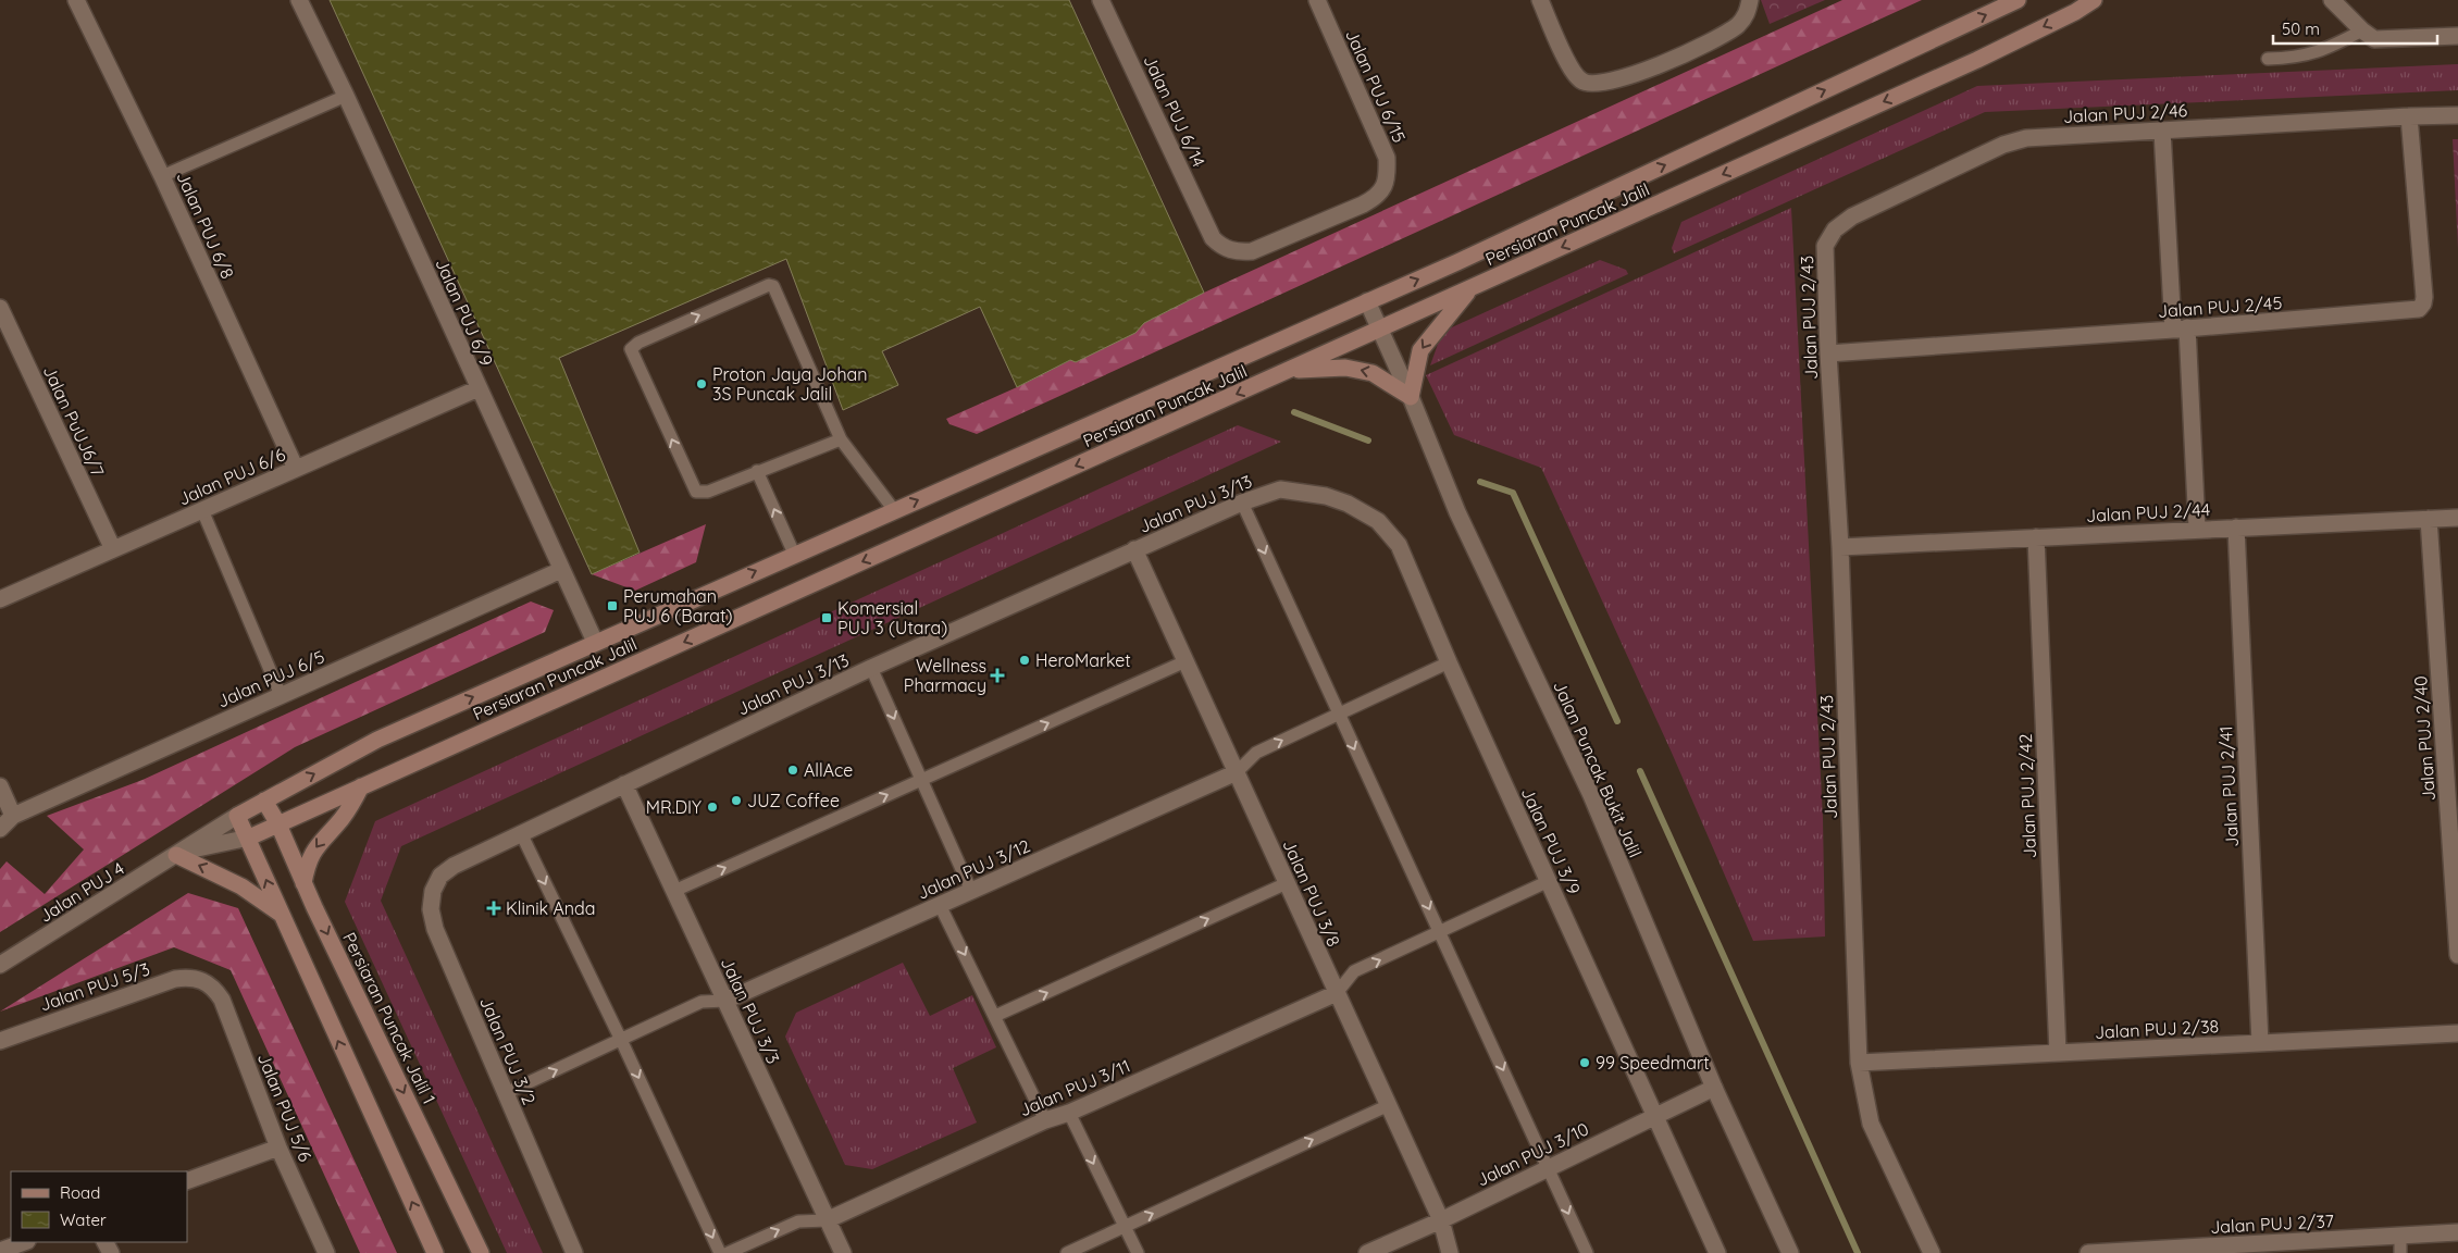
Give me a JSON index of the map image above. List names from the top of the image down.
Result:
{
  "streets": {
    "main road": ["Persiaran Puncak Jalil", "Persiaran Puncak Jalil 1"],
    "street": [
      "Jalan PUJ 6/15",
      "Jalan PUJ 6/14",
      "Jalan PUJ 2/46",
      "Jalan PUJ 6/8",
      "Jalan PUJ 2/45",
      "Jalan PUJ 6/9",
      "Jalan PUJ 2/43",
      "Jalan PuUJ6/7",
      "Jalan PUJ 6/6",
      "Jalan PUJ 3/13",
      "Jalan PUJ 2/44",
      "Jalan PUJ 6/5",
      "Jalan PUJ 2/40",
      "Jalan Puncak Bukit Jalil",
      "Jalan PUJ 2/41",
      "Jalan PUJ 2/42",
      "Jalan PUJ 3/9",
      "Jalan PUJ 3/12",
      "Jalan PUJ 4",
      "Jalan PUJ 3/8",
      "Jalan PUJ 5/3",
      "Jalan PUJ 3/3",
      "Jalan PUJ 2/38",
      "Jalan PUJ 3/2",
      "Jalan PUJ 3/11",
      "Jalan PUJ 5/6",
      "Jalan PUJ 3/10",
      "Jalan PUJ 2/37"
    ]
  },
  "crossings": [
    ["Jalan PUJ 6/15", "Jalan PUJ 6/14"],
    ["Jalan PUJ 2/46", "Jalan PUJ 2/45"],
    ["Jalan PUJ 2/46", "Jalan PUJ 2/43"],
    ["Persiaran Puncak Jalil", "Jalan PUJ 6/9"],
    ["Persiaran Puncak Jalil", "Jalan Puncak Bukit Jalil"],
    ["Persiaran Puncak Jalil", "Jalan PUJ 4"],
    ["Persiaran Puncak Jalil", "Persiaran Puncak Jalil 1"],
    ["Jalan PUJ 6/8", "Jalan PUJ 6/6"],
    ["Jalan PUJ 2/45", "Jalan PUJ 2/43"],
    ["Jalan PUJ 6/9", "Jalan PUJ 6/6"],
    ["Jalan PUJ 6/9", "Jalan PUJ 6/5"],
    ["Jalan PUJ 2/43", "Jalan PUJ 2/44"],
    ["Jalan PUJ 2/43", "Jalan PUJ 2/38"],
    ["Jalan PuUJ6/7", "Jalan PUJ 6/6"],
    ["Jalan PUJ 3/13", "Jalan PUJ 3/9"],
    ["Jalan PUJ 3/13", "Jalan PUJ 3/8"],
    ["Jalan PUJ 3/13", "Jalan PUJ 3/3"],
    ["Jalan PUJ 3/13", "Jalan PUJ 3/2"],
    ["Jalan PUJ 2/44", "Jalan PUJ 2/40"],
    ["Jalan PUJ 2/44", "Jalan PUJ 2/41"],
    ["Jalan PUJ 2/44", "Jalan PUJ 2/42"],
    ["Jalan Puncak Bukit Jalil", "Jalan PUJ 3/10"],
    ["Jalan PUJ 2/41", "Jalan PUJ 2/38"],
    ["Jalan PUJ 2/42", "Jalan PUJ 2/38"],
    ["Jalan PUJ 3/9", "Jalan PUJ 3/10"],
    ["Jalan PUJ 3/12", "Jalan PUJ 3/8"],
    ["Jalan PUJ 3/12", "Jalan PUJ 3/3"],
    ["Jalan PUJ 3/8", "Jalan PUJ 3/11"],
    ["Jalan PUJ 3/8", "Jalan PUJ 3/10"],
    ["Jalan PUJ 5/3", "Jalan PUJ 5/6"],
    ["Jalan PUJ 3/3", "Jalan PUJ 3/11"]
  ],
  "places": {
    "other": [
      "Proton Jaya Johan 3S Puncak Jalil",
      "HeroMarket",
      "AllAce",
      "JUZ Coffee",
      "MR.DIY",
      "99 Speedmart"
    ],
    "transit": ["Perumahan PUJ 6 (Barat)", "Komersial PUJ 3 (Utara)"],
    "health": ["Wellness Pharmacy", "Klinik Anda"]
  },
  "legend": ["Road", "Water"],
  "scale_bar": "50 m"
}
